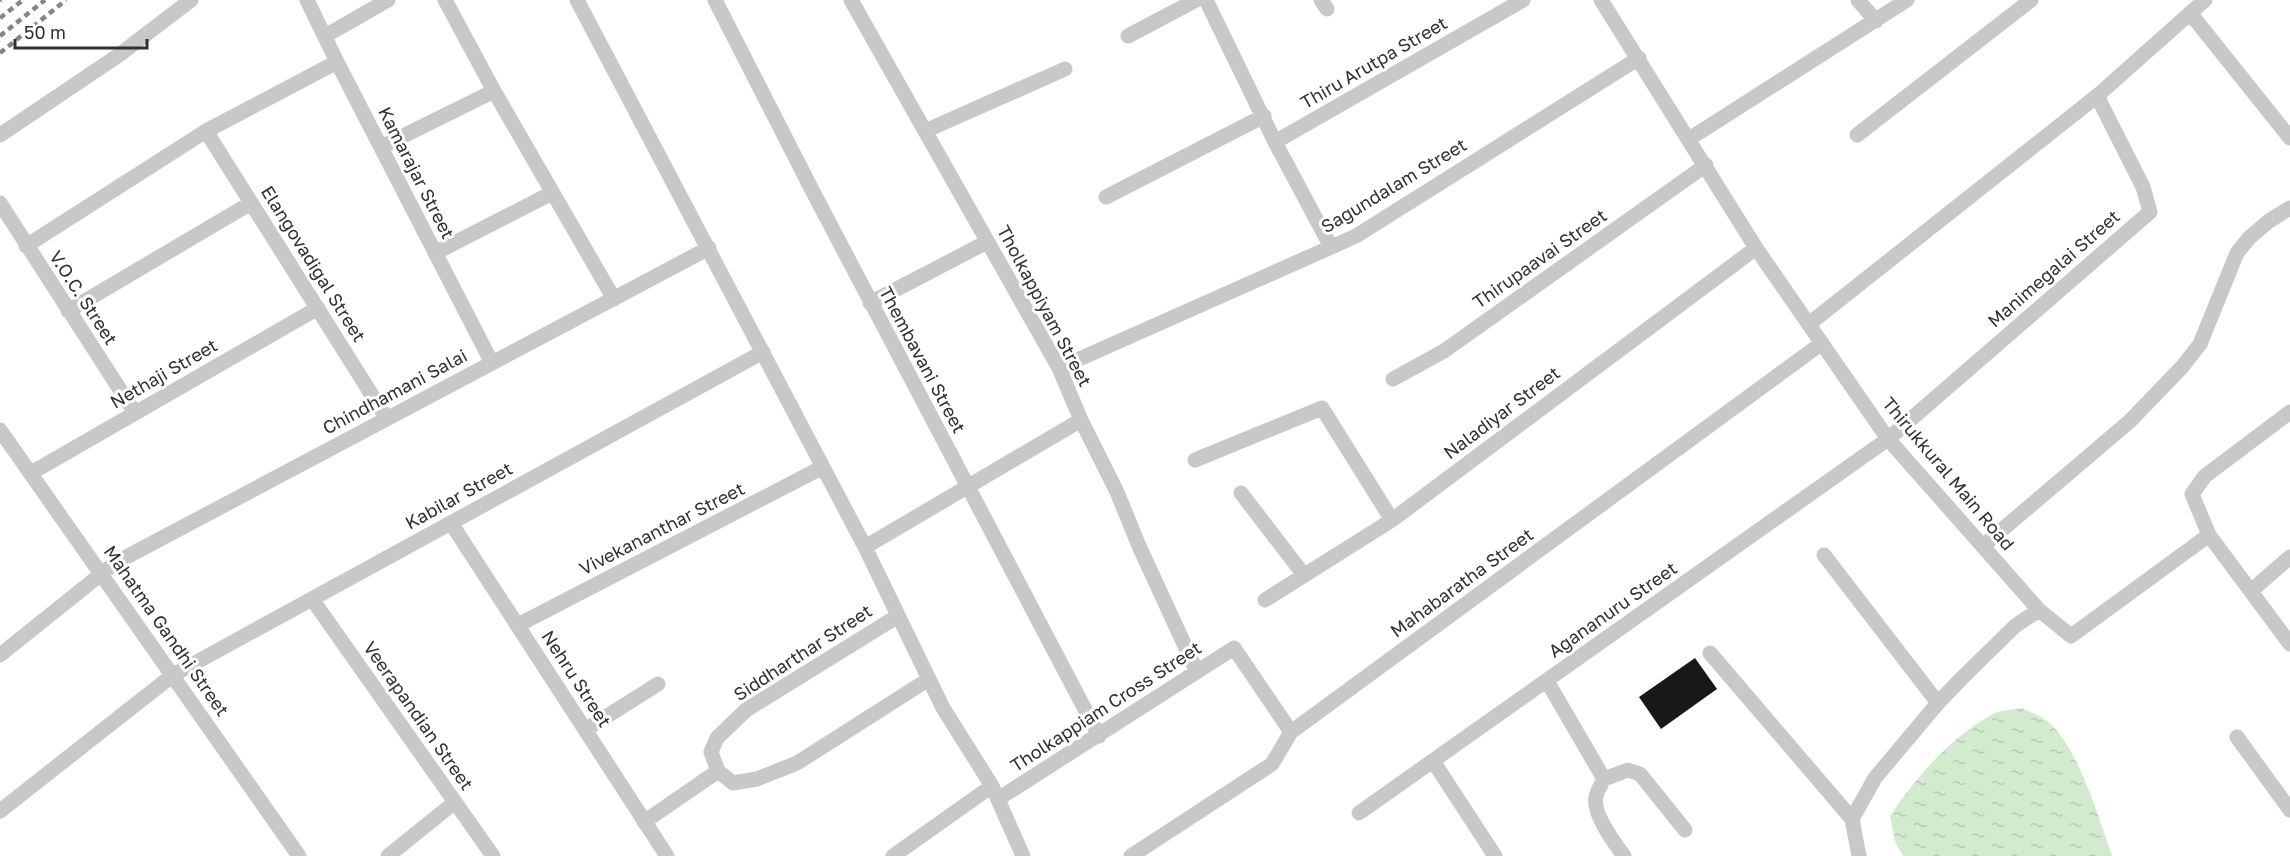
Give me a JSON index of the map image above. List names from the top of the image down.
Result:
{
  "streets": {
    "street": [
      "Thiru Arutpa Street",
      "Kamarajar Street",
      "Sagundalam Street",
      "Thirupaavai Street",
      "Elangovadigal Street",
      "Manimegalai Street",
      "V.O.C. Street",
      "Tholkappiyam Street",
      "Thembavani Street",
      "Nethaji Street",
      "Chindhamani Salai",
      "Naladiyar Street",
      "Thirukkural Main Road",
      "Kabilar Street",
      "Vivekananthar Street",
      "Mahabaratha Street",
      "Agananuru Street",
      "Mahatma Gandhi Street",
      "Siddharthar Street",
      "Nehru Street",
      "Tholkappiam Cross Street",
      "Veerapandian Street"
    ]
  },
  "crossings": [
    ["Kamarajar Street", "Chindhamani Salai"],
    ["Sagundalam Street", "Tholkappiyam Street"],
    ["Sagundalam Street", "Thirukkural Main Road"],
    ["Thirupaavai Street", "Thirukkural Main Road"],
    ["Elangovadigal Street", "Nethaji Street"],
    ["Elangovadigal Street", "Chindhamani Salai"],
    ["Manimegalai Street", "Thirukkural Main Road"],
    ["Manimegalai Street", "Agananuru Street"],
    ["V.O.C. Street", "Nethaji Street"],
    ["Tholkappiyam Street", "Tholkappiam Cross Street"],
    ["Thembavani Street", "Tholkappiam Cross Street"],
    ["Nethaji Street", "Mahatma Gandhi Street"],
    ["Chindhamani Salai", "Mahatma Gandhi Street"],
    ["Naladiyar Street", "Thirukkural Main Road"],
    ["Thirukkural Main Road", "Mahabaratha Street"],
    ["Thirukkural Main Road", "Agananuru Street"],
    ["Kabilar Street", "Mahatma Gandhi Street"],
    ["Kabilar Street", "Nehru Street"],
    ["Kabilar Street", "Veerapandian Street"],
    ["Vivekananthar Street", "Nehru Street"],
    ["Mahabaratha Street", "Tholkappiam Cross Street"]
  ],
  "scale_bar": "50 m"
}
